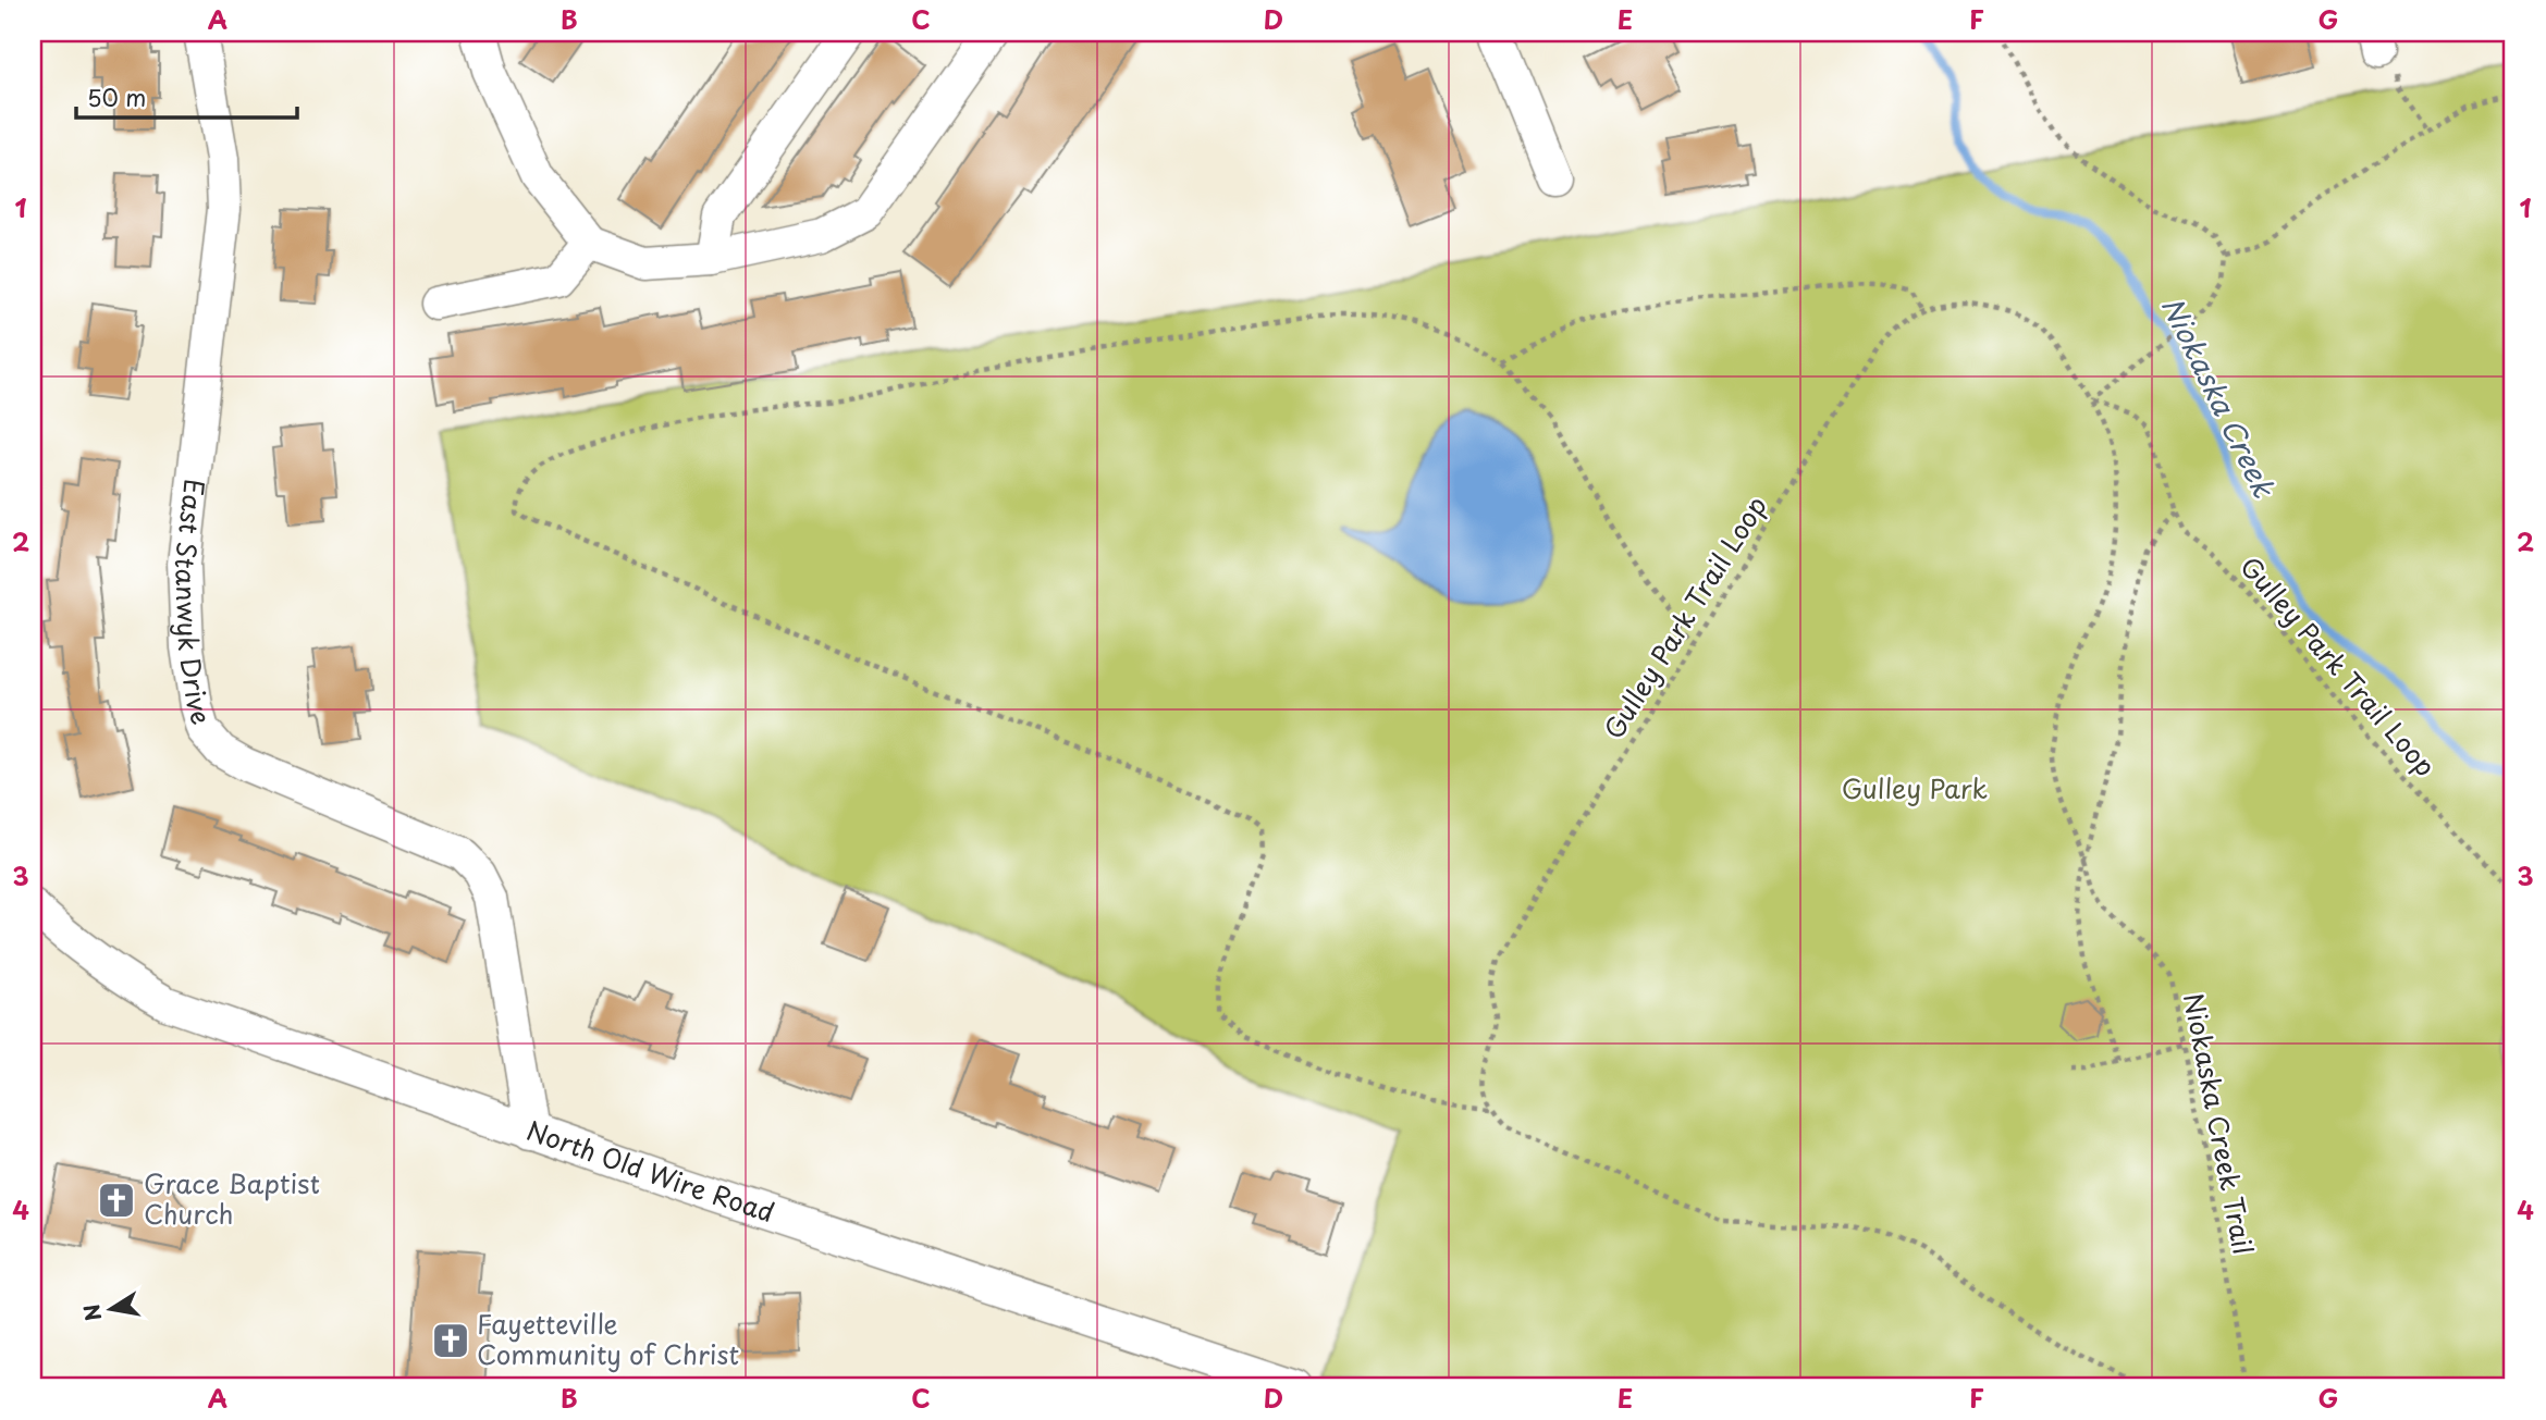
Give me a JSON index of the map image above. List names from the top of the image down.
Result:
{
  "streets": {
    "street": ["East Stanwyk Drive", "North Old Wire Road"],
    "path": ["Gulley Park Trail Loop", "Niokaska Creek Trail"]
  },
  "crossings": [
    ["East Stanwyk Drive", "North Old Wire Road"],
    ["Gulley Park Trail Loop", "Niokaska Creek Trail"]
  ],
  "water": ["Niokaska Creek"],
  "parks": ["Gulley Park"],
  "places": {
    "church": ["Grace Baptist Church", "Fayetteville Community of Christ"]
  },
  "scale_bar": "50 m",
  "north": "left",
  "grid": {
    "columns": [
      "A",
      "B",
      "C",
      "D",
      "E",
      "F",
      "G"
    ],
    "rows": [
      "1",
      "2",
      "3",
      "4"
    ]
  }
}
